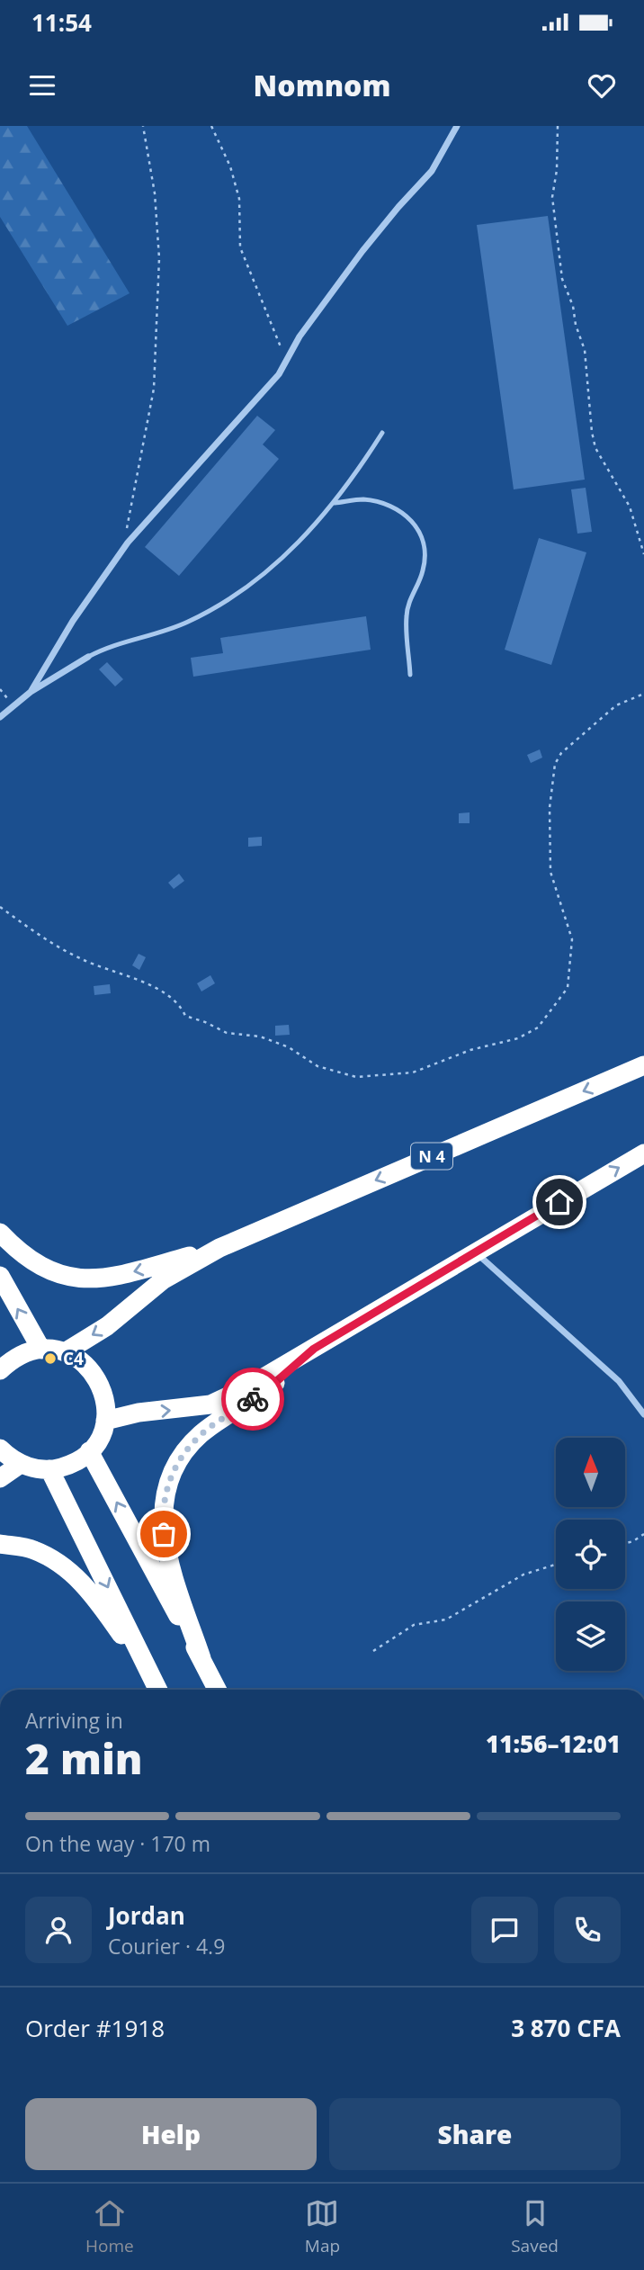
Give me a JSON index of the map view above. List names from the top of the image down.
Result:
{
  "streets": {
    "highway": ["N 4"]
  },
  "places": ["C4"],
  "north": "top",
  "page": {
    "status": "11:54",
    "header": "Nomnom",
    "heading": ["2 min", "Arriving in", "11:56–12:01"],
    "panel": [
      "Jordan",
      "Courier · 4.9",
      "Order #1918",
      "3 870 CFA"
    ],
    "bar": "On the way · 170 m",
    "buttons": ["Help", "Share"],
    "tabs": ["Home", "Map", "Saved"]
  }
}
